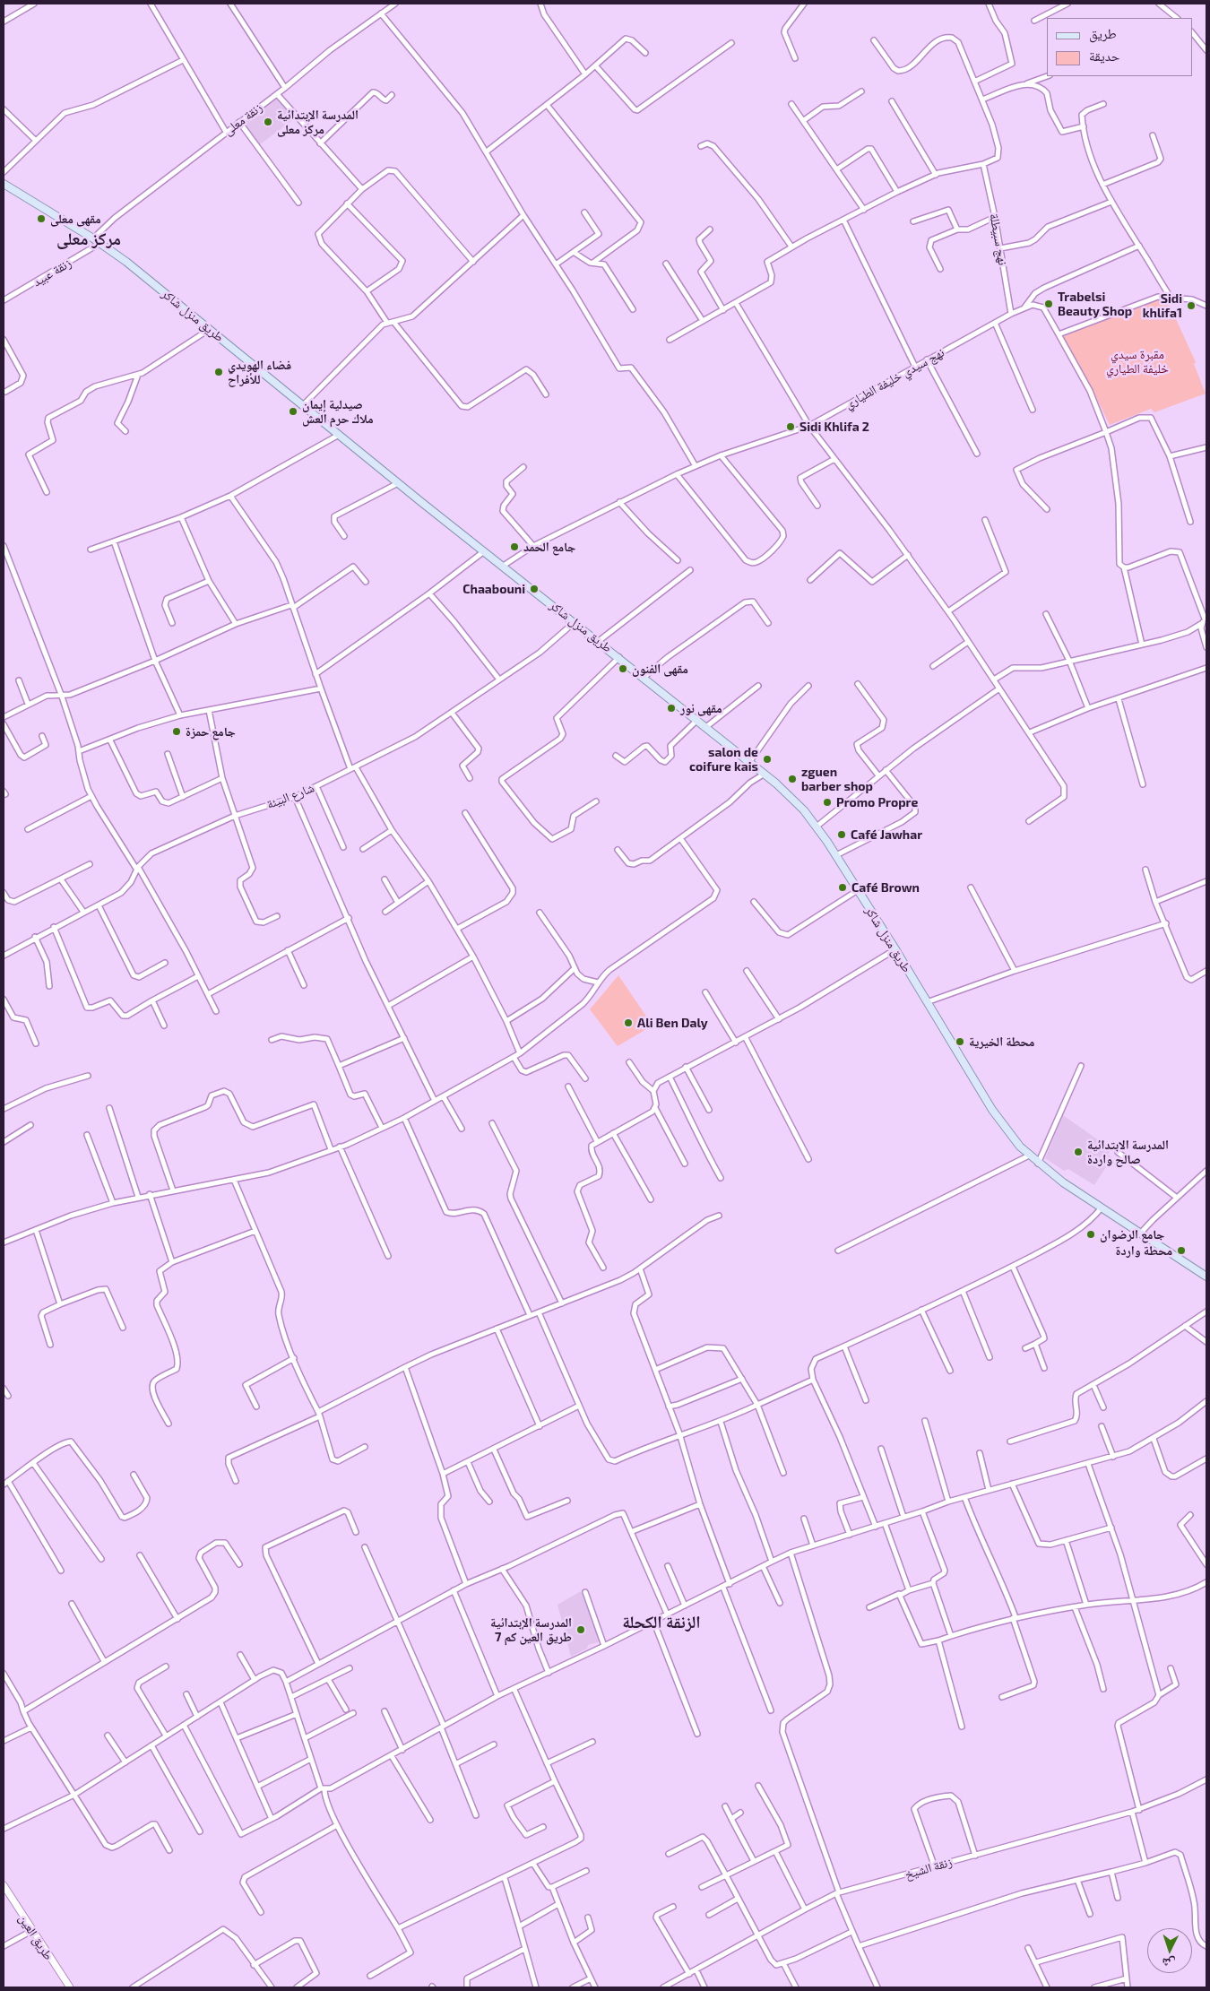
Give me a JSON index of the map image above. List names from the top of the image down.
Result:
{
  "streets": {
    "main road": ["طريق منزل شاكر", "طريق العين"],
    "street": [
      "زنقة معلى",
      "نهج سبيطلة",
      "زنقة عبيد",
      "نهج سيدي خليفة الطياري",
      "شارع البيئة",
      "زنقة الشيخ"
    ]
  },
  "crossings": [
    ["زنقة معلى", "طريق منزل شاكر"],
    ["نهج سبيطلة", "نهج سيدي خليفة الطياري"],
    ["زنقة عبيد", "طريق منزل شاكر"],
    ["طريق منزل شاكر", "نهج سيدي خليفة الطياري"],
    ["طريق منزل شاكر", "شارع البيئة"]
  ],
  "districts": ["مركز معلى", "الزنقة الكحلة"],
  "parks": ["مقبرة سيدي خليفة الطياري"],
  "places": [
    "المدرسة الإبتدائية مركز معلى",
    "مقهى معلى",
    "Trabelsi Beauty Shop",
    "Sidi khlifa1",
    "فضاء الهويدي للأفراح",
    "صيدلية إيمان ملاك حرم العش",
    "Sidi Khlifa 2",
    "جامع الحمد",
    "Chaabouni",
    "مقهى الفنون",
    "مقهى نور",
    "جامع حمزة",
    "salon de coifure kais",
    "zguen barber shop",
    "Promo Propre",
    "Café Jawhar",
    "Café Brown",
    "Ali Ben Daly",
    "محطة الخيرية",
    "المدرسة الابتدائية صالح واردة",
    "جامع الرضوان",
    "محطة واردة",
    "المدرسة الإبتدائية طريق العين كم 7"
  ],
  "legend": ["طريق", "حديقة"],
  "north": "bottom"
}
